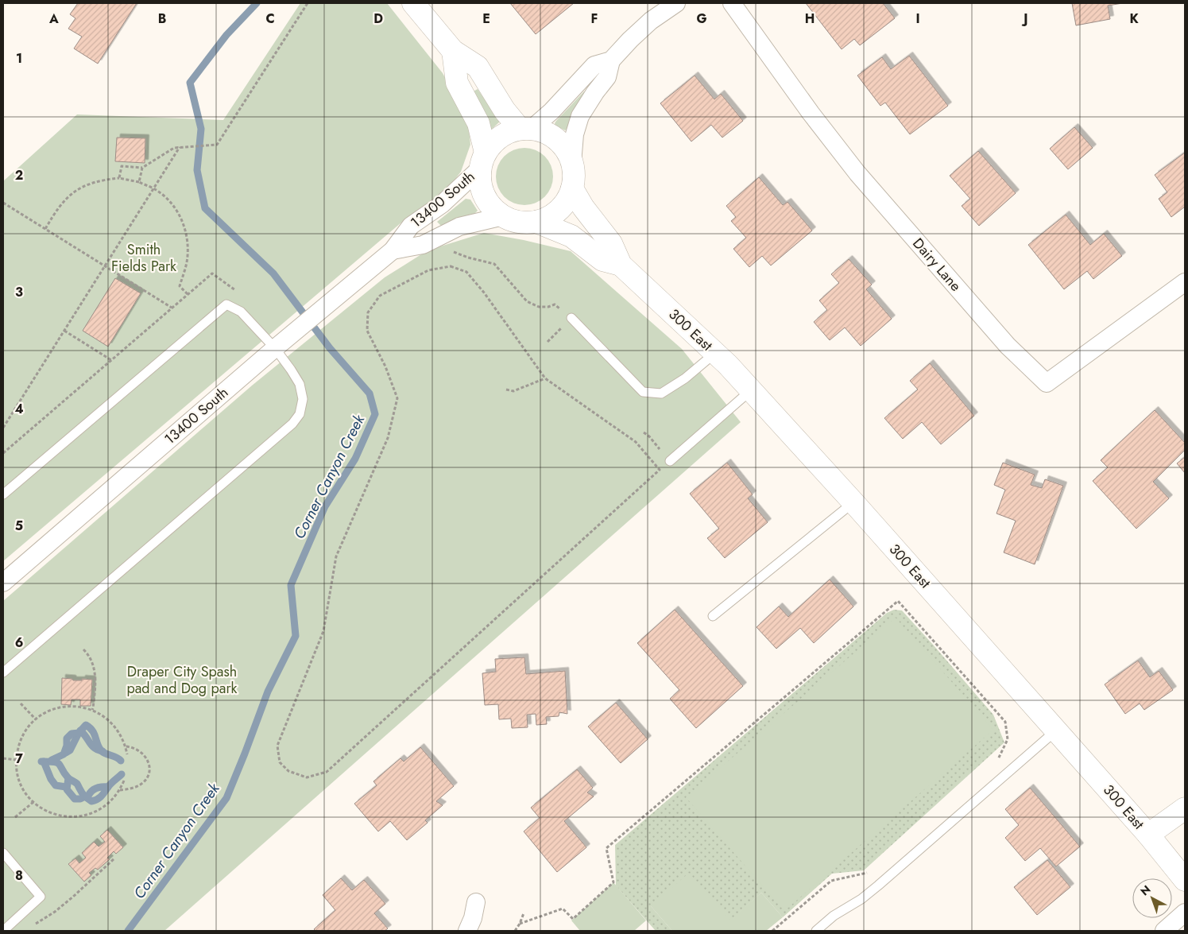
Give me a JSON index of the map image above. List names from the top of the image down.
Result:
{
  "streets": {
    "main road": ["300 East"],
    "street": ["13400 South", "Dairy Lane"]
  },
  "crossings": [
    ["13400 South", "300 East"]
  ],
  "water": ["Corner Canyon Creek"],
  "parks": ["Smith Fields Park", "Draper City Spash pad and Dog park"],
  "north": "top left",
  "grid": {
    "columns": [
      "A",
      "B",
      "C",
      "D",
      "E",
      "F",
      "G",
      "H",
      "I",
      "J",
      "K"
    ],
    "rows": [
      "1",
      "2",
      "3",
      "4",
      "5",
      "6",
      "7",
      "8"
    ]
  }
}
